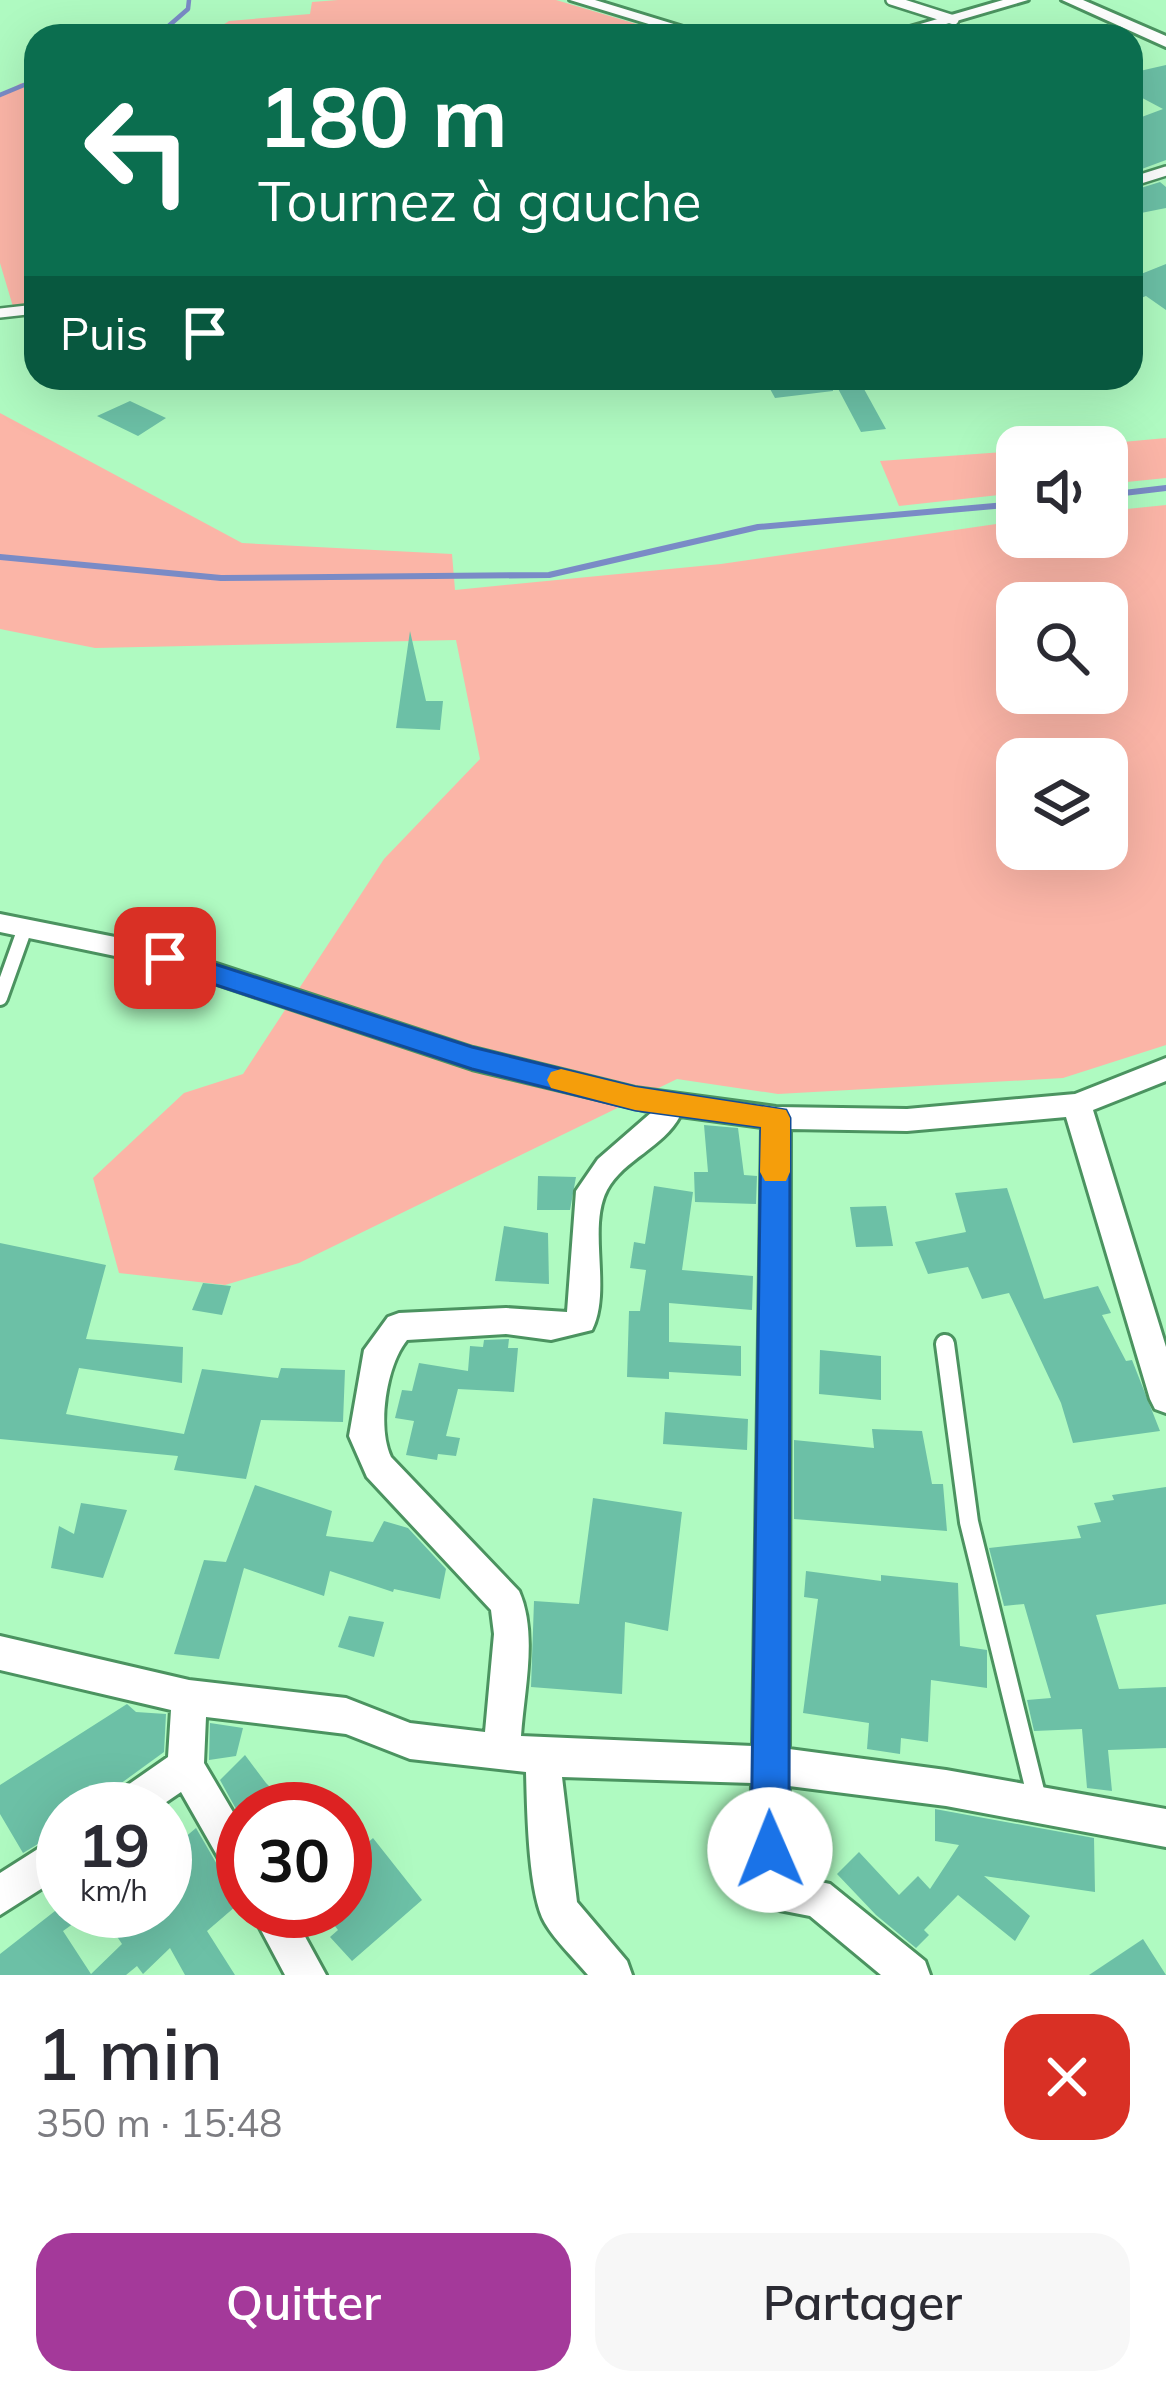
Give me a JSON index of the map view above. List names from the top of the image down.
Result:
{
  "page": {
    "turn": ["180 m", "Tournez à gauche"],
    "then": "Puis",
    "speed": "19 km/h",
    "limit": "30",
    "heading": ["1 min", "350 m · 15:48"],
    "buttons": ["Quitter", "Partager"]
  }
}
